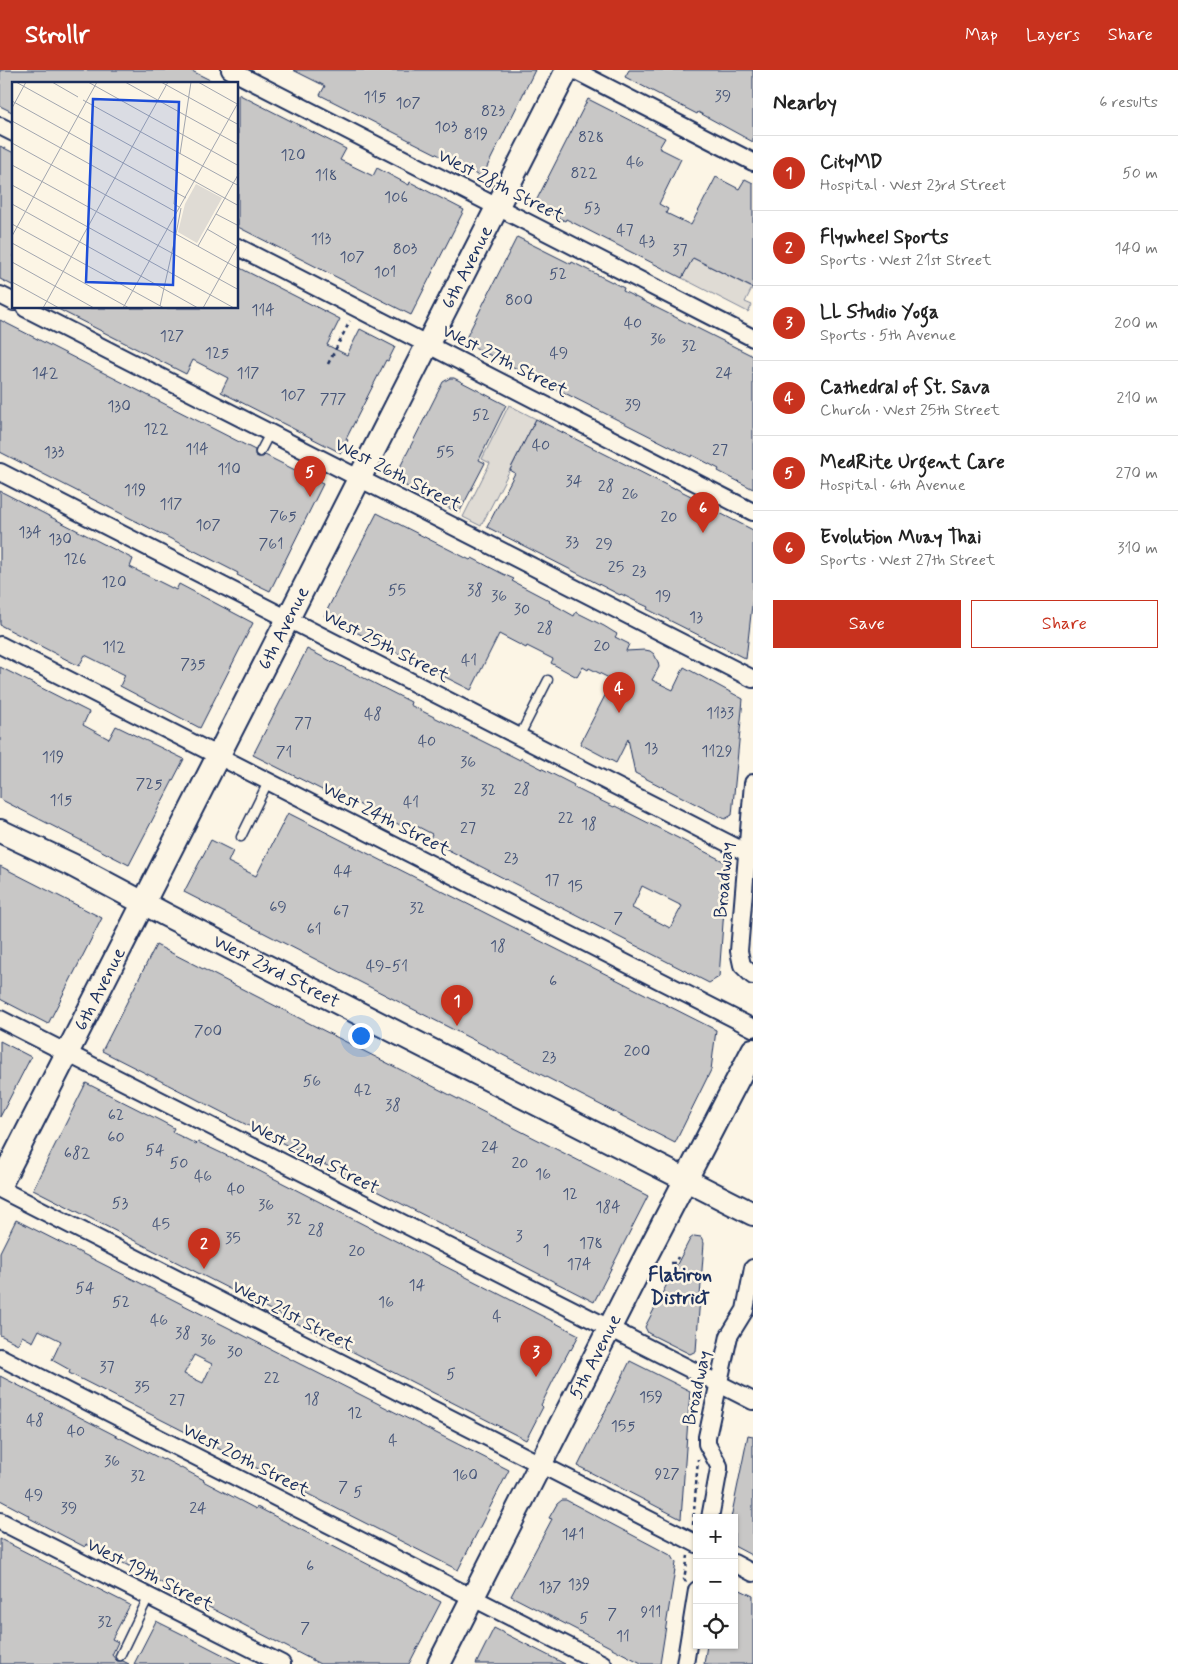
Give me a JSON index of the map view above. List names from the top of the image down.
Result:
{
  "streets": {
    "main road": ["6th Avenue", "West 23rd Street", "5th Avenue"],
    "street": [
      "West 28th Street",
      "West 27th Street",
      "West 26th Street",
      "West 25th Street",
      "West 24th Street",
      "Broadway",
      "West 22nd Street",
      "West 21st Street",
      "West 20th Street",
      "West 19th Street"
    ]
  },
  "crossings": [
    ["West 28th Street", "6th Avenue"],
    ["6th Avenue", "West 27th Street"],
    ["6th Avenue", "West 26th Street"],
    ["6th Avenue", "West 25th Street"],
    ["6th Avenue", "West 24th Street"],
    ["6th Avenue", "West 23rd Street"],
    ["6th Avenue", "West 22nd Street"],
    ["West 25th Street", "Broadway"],
    ["Broadway", "West 22nd Street"],
    ["West 23rd Street", "5th Avenue"],
    ["West 22nd Street", "5th Avenue"],
    ["West 21st Street", "5th Avenue"],
    ["5th Avenue", "West 20th Street"]
  ],
  "districts": ["Flatiron District"],
  "house_numbers": [
    "39",
    "115",
    "107",
    "823",
    "103",
    "819",
    "828",
    "120",
    "46",
    "822",
    "118",
    "106",
    "53",
    "47",
    "113",
    "43",
    "803",
    "37",
    "107",
    "101",
    "52",
    "800",
    "114",
    "40",
    "127",
    "36",
    "32",
    "125",
    "49",
    "142",
    "117",
    "24",
    "107",
    "777",
    "39",
    "130",
    "52",
    "122",
    "40",
    "114",
    "27",
    "133",
    "55",
    "110",
    "34",
    "28",
    "119",
    "26",
    "117",
    "765",
    "20",
    "107",
    "134",
    "130",
    "33",
    "761",
    "29",
    "126",
    "25",
    "23",
    "120",
    "55",
    "38",
    "36",
    "19",
    "30",
    "13",
    "28",
    "20",
    "112",
    "41",
    "735",
    "1133",
    "48",
    "77",
    "40",
    "13",
    "1129",
    "71",
    "119",
    "36",
    "725",
    "28",
    "32",
    "115",
    "41",
    "22",
    "18",
    "27",
    "23",
    "44",
    "17",
    "15",
    "69",
    "32",
    "67",
    "7",
    "61",
    "18",
    "49-51",
    "6",
    "700",
    "200",
    "23",
    "56",
    "42",
    "38",
    "62",
    "60",
    "24",
    "54",
    "682",
    "50",
    "20",
    "16",
    "46",
    "40",
    "12",
    "53",
    "36",
    "184",
    "32",
    "45",
    "28",
    "3",
    "35",
    "178",
    "1",
    "20",
    "174",
    "14",
    "54",
    "52",
    "16",
    "4",
    "46",
    "38",
    "36",
    "30",
    "37",
    "5",
    "22",
    "35",
    "159",
    "18",
    "27",
    "12",
    "48",
    "155",
    "40",
    "4",
    "36",
    "927",
    "160",
    "32",
    "7",
    "5",
    "49",
    "39",
    "24",
    "141",
    "6",
    "139",
    "137",
    "911",
    "7",
    "5",
    "32",
    "7",
    "11"
  ],
  "page": {
    "header": "Strollr",
    "nav": ["Map", "Layers", "Share"],
    "heading": ["Nearby", "6 results"],
    "list": [
      {
        "mark": "1",
        "name": "CityMD",
        "note": "Hospital · West 23rd Street",
        "value": "50 m"
      },
      {
        "mark": "2",
        "name": "Flywheel Sports",
        "note": "Sports · West 21st Street",
        "value": "140 m"
      },
      {
        "mark": "3",
        "name": "LL Studio Yoga",
        "note": "Sports · 5th Avenue",
        "value": "200 m"
      },
      {
        "mark": "4",
        "name": "Cathedral of St. Sava",
        "note": "Church · West 25th Street",
        "value": "210 m"
      },
      {
        "mark": "5",
        "name": "MedRite Urgent Care",
        "note": "Hospital · 6th Avenue",
        "value": "270 m"
      },
      {
        "mark": "6",
        "name": "Evolution Muay Thai",
        "note": "Sports · West 27th Street",
        "value": "310 m"
      }
    ],
    "pins": [
      "5",
      "6",
      "4",
      "1",
      "2",
      "3"
    ],
    "buttons": ["Save", "Share"],
    "map_buttons": ["+", "−"]
  }
}
